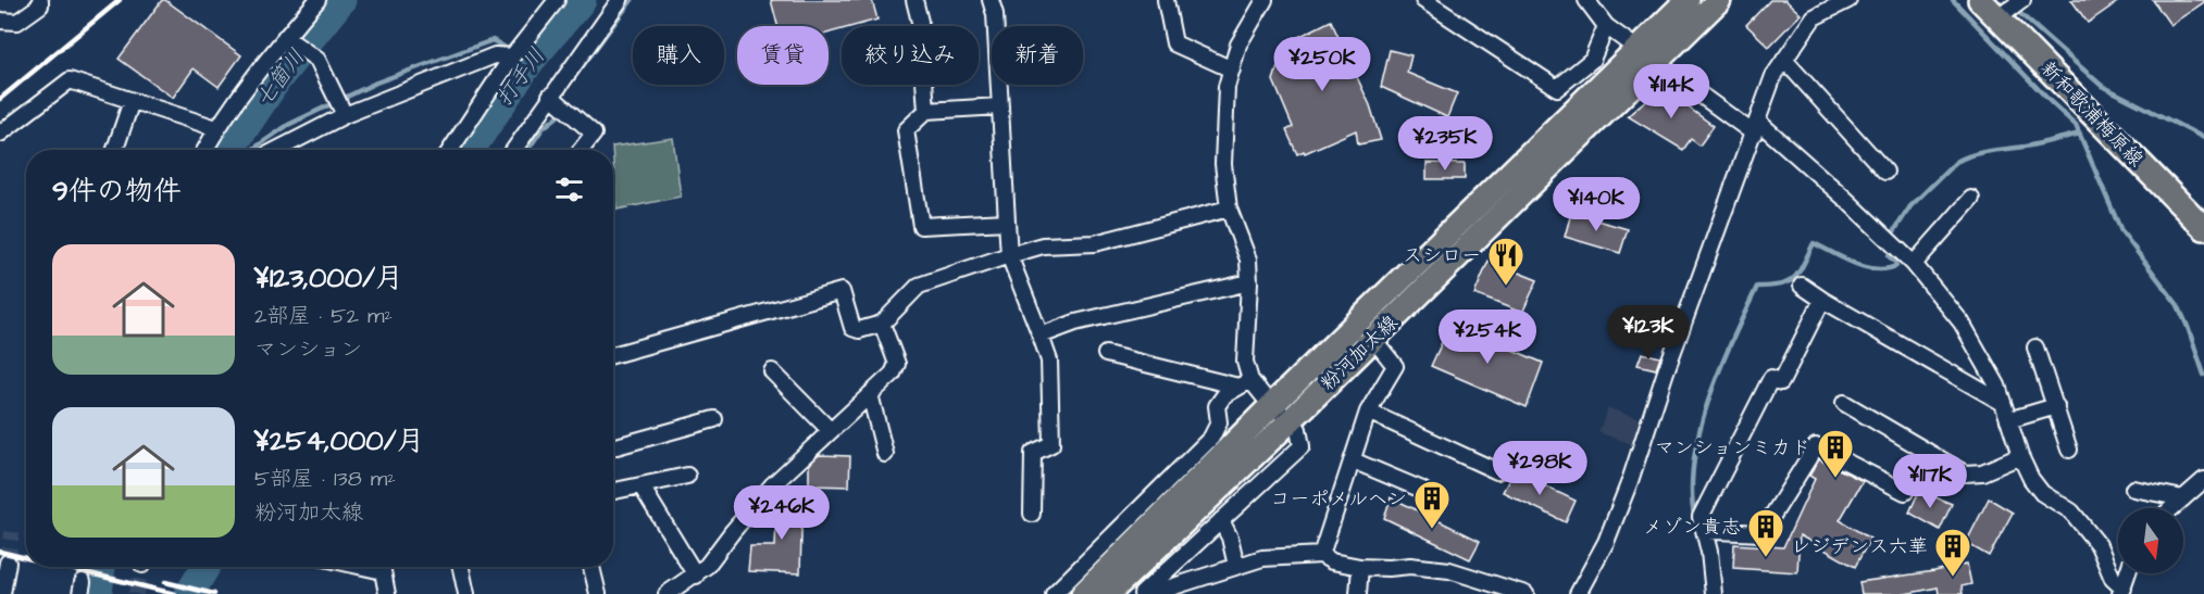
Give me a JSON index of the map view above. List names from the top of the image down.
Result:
{
  "streets": {
    "main road": ["新和歌浦梅原線", "粉河加太線"]
  },
  "water": ["打手川", "七箇川"],
  "places": {
    "restaurant": ["スシロー"],
    "building": [
      "マンションミカド",
      "コーポメルヘン",
      "メゾン貴志",
      "レジデンス六華"
    ]
  },
  "north": "bottom",
  "page": {
    "chip": [
      "購入",
      "賃貸",
      "絞り込み",
      "新着"
    ],
    "price": [
      "¥250K",
      "¥114K",
      "¥235K",
      "¥140K",
      "¥123K",
      "¥254K",
      "¥298K",
      "¥117K",
      "¥246K"
    ],
    "heading": "9件の物件",
    "list": [
      {
        "name": "¥123,000/月",
        "note": "2部屋 · 52 m² · マンション"
      },
      {
        "name": "¥254,000/月",
        "note": "5部屋 · 138 m² · 粉河加太線"
      }
    ]
  }
}
